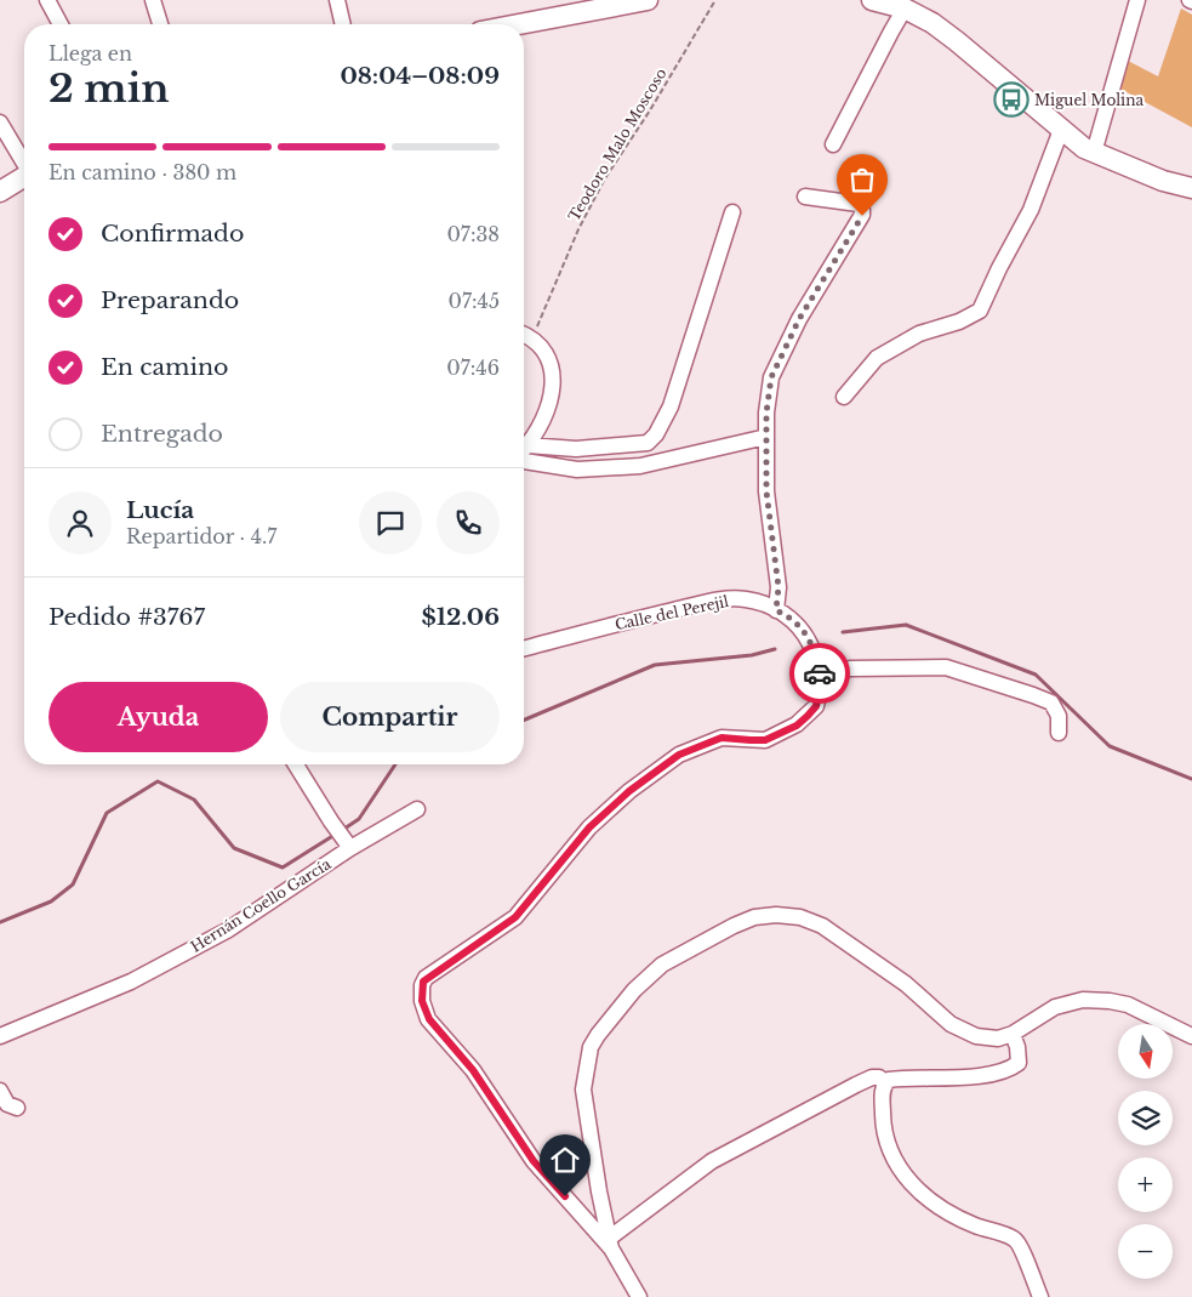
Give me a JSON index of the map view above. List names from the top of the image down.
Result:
{
  "streets": {
    "street": ["Calle del Perejil", "Hernán Coello García"],
    "path": ["Teodoro Malo Moscoso"]
  },
  "places": {
    "bus stop": ["Miguel Molina"]
  },
  "north": "bottom",
  "page": {
    "heading": ["2 min", "Llega en", "08:04–08:09"],
    "panel": [
      "Lucía",
      "Repartidor · 4.7",
      "Pedido #3767",
      "$12.06"
    ],
    "bar": "En camino · 380 m",
    "list": [
      ["Confirmado", "07:38"],
      ["Preparando", "07:45"],
      ["En camino", "07:46"],
      "Entregado"
    ],
    "buttons": ["Ayuda", "Compartir"],
    "map_buttons": ["+", "−"]
  }
}
